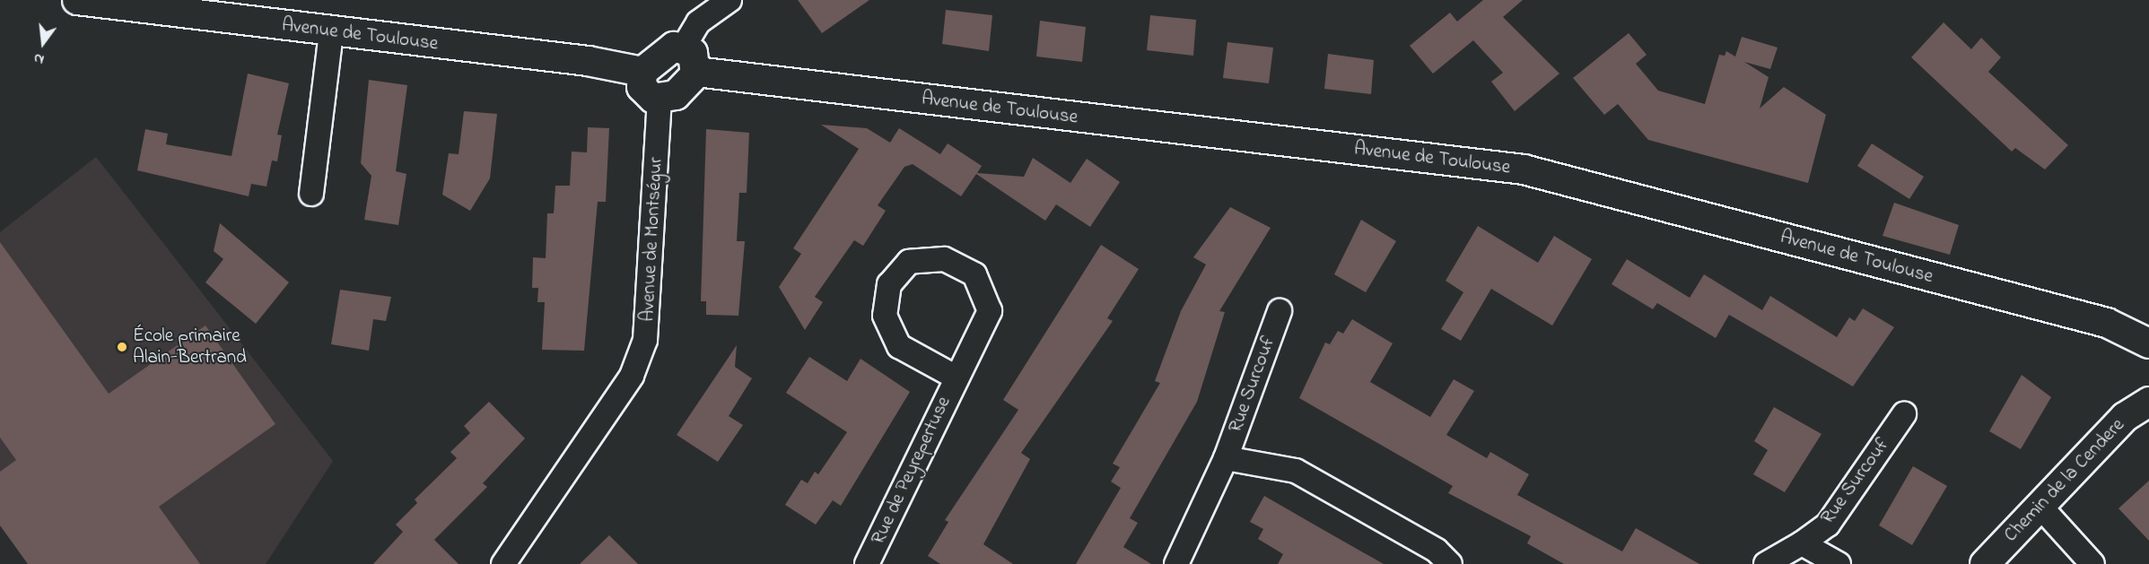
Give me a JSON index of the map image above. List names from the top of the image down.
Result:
{
  "streets": {
    "street": [
      "Avenue de Toulouse",
      "Avenue de Montségur",
      "Rue Surcouf",
      "Rue de Peyrepertuse",
      "Chemin de la Cendere"
    ]
  },
  "crossings": [
    ["Avenue de Toulouse", "Avenue de Montségur"]
  ],
  "places": ["École primaire Alain-Bertrand"],
  "north": "bottom"
}
